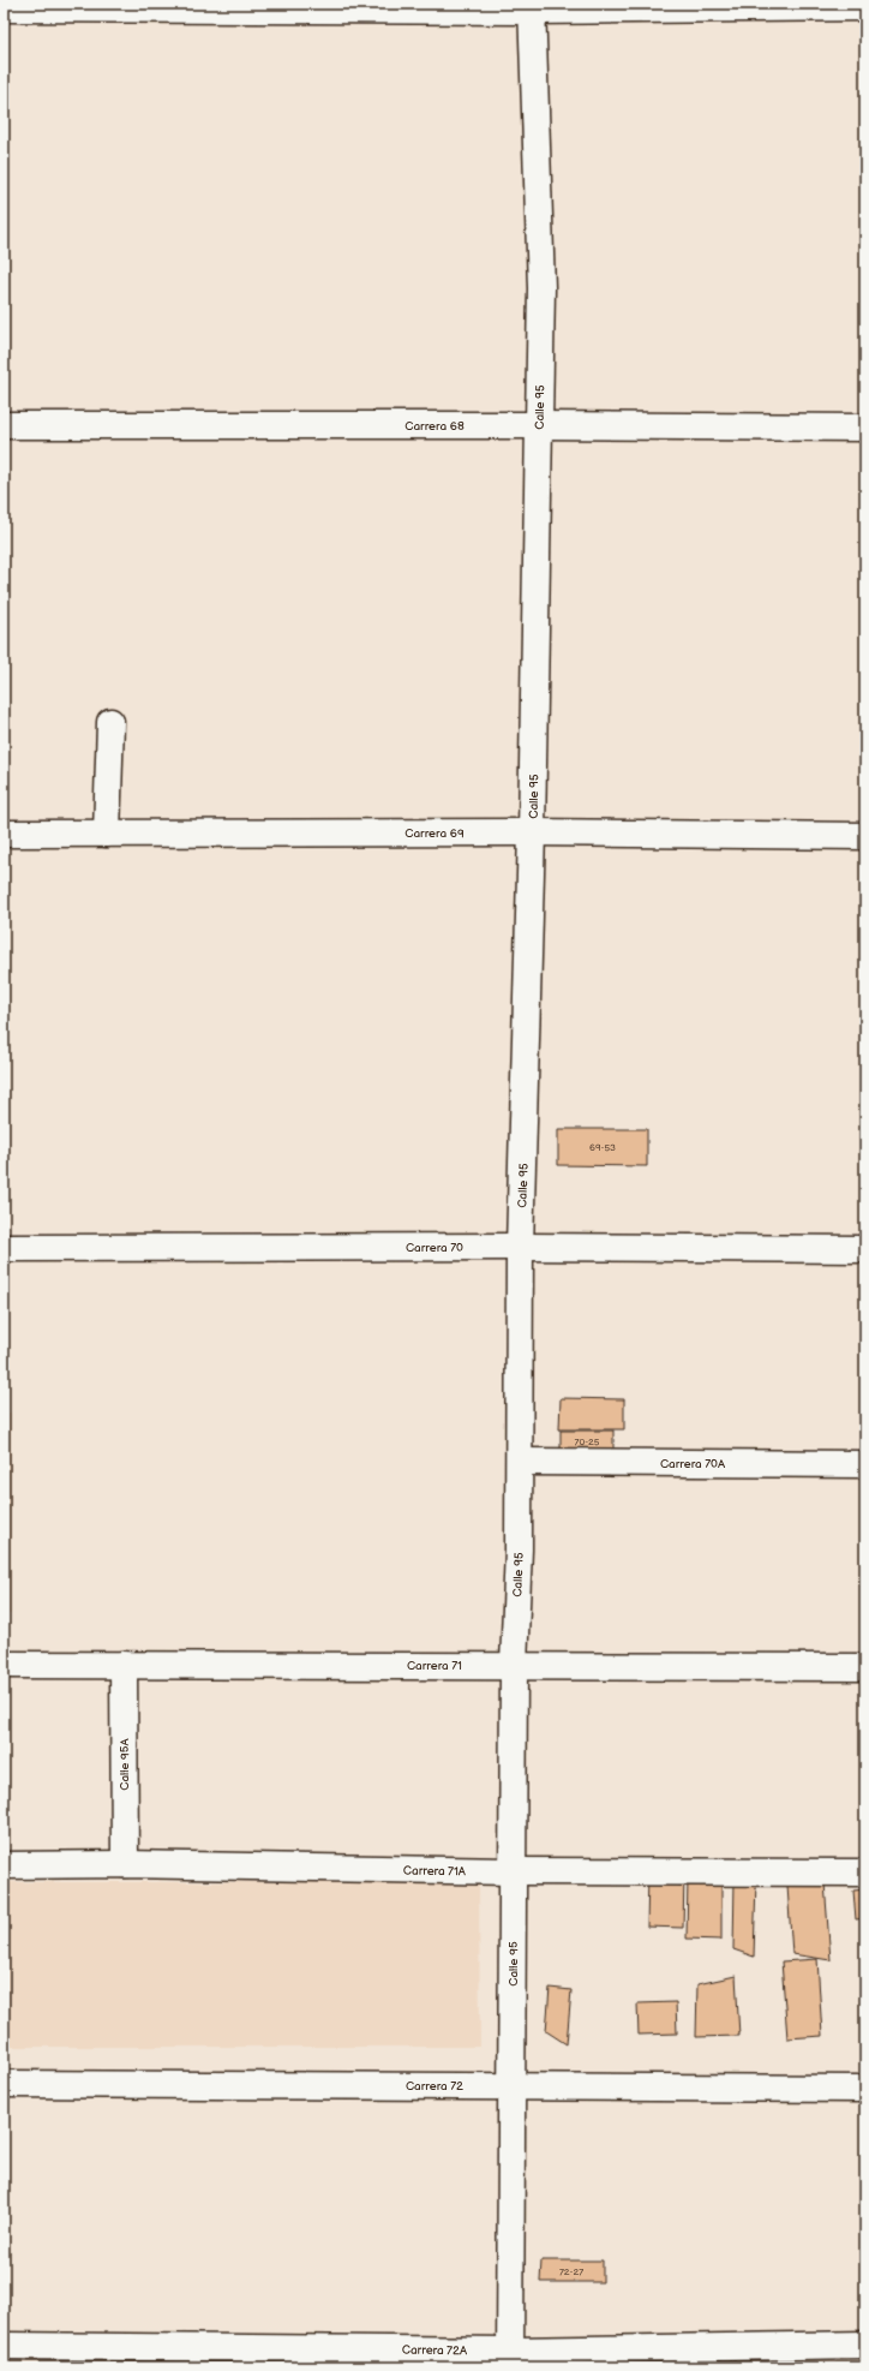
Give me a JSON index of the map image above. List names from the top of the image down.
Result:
{
  "streets": {
    "street": [
      "Calle 95",
      "Carrera 68",
      "Carrera 69",
      "Carrera 70",
      "Carrera 70A",
      "Carrera 71",
      "Calle 95A",
      "Carrera 71A",
      "Carrera 72",
      "Carrera 72A"
    ]
  },
  "crossings": [
    ["Calle 95", "Carrera 68"],
    ["Calle 95", "Carrera 69"],
    ["Calle 95", "Carrera 70"],
    ["Calle 95", "Carrera 70A"],
    ["Calle 95", "Carrera 71"],
    ["Calle 95", "Carrera 71A"],
    ["Calle 95", "Carrera 72"],
    ["Calle 95", "Carrera 72A"],
    ["Carrera 71", "Calle 95A"],
    ["Calle 95A", "Carrera 71A"]
  ],
  "house_numbers": ["69-53", "70-25", "72-27"]
}
